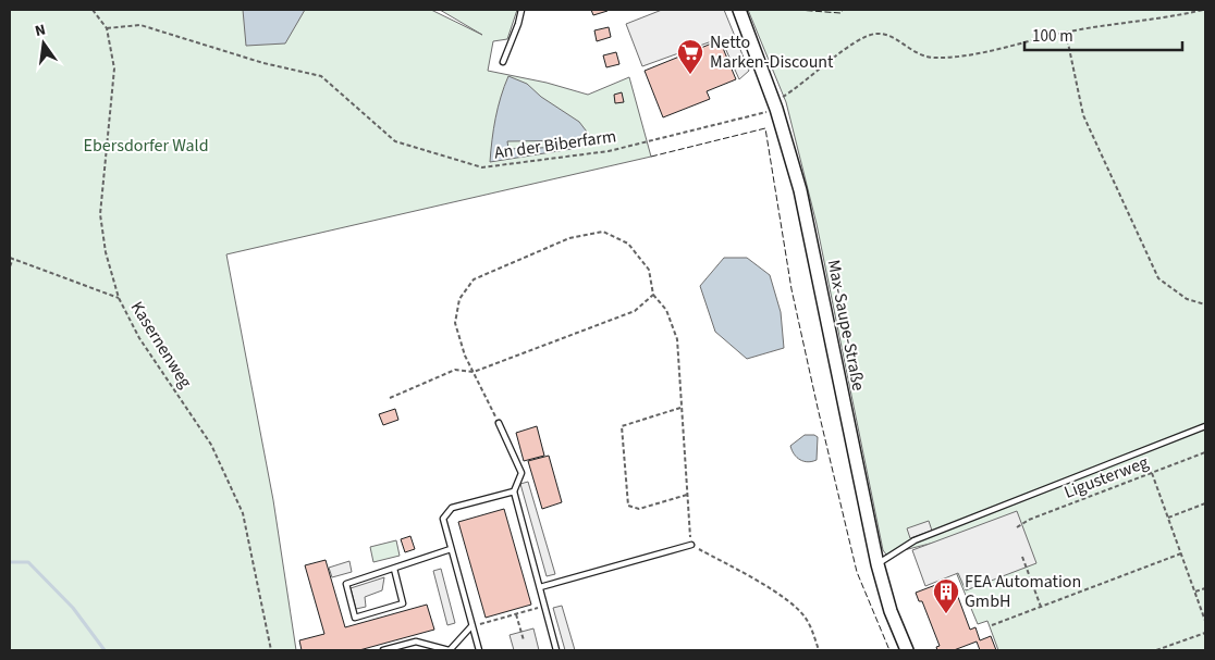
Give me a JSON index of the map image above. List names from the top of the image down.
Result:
{
  "streets": {
    "street": ["Max-Saupe-Straße"],
    "path": ["An der Biberfarm", "Kasernenweg", "Ligusterweg"]
  },
  "crossings": [
    ["An der Biberfarm", "Max-Saupe-Straße"],
    ["An der Biberfarm", "Kasernenweg"]
  ],
  "parks": ["Ebersdorfer Wald"],
  "places": {
    "supermarket": ["Netto Marken-Discount"],
    "building": ["FEA Automation GmbH"]
  },
  "scale_bar": "100 m",
  "north": "top"
}
